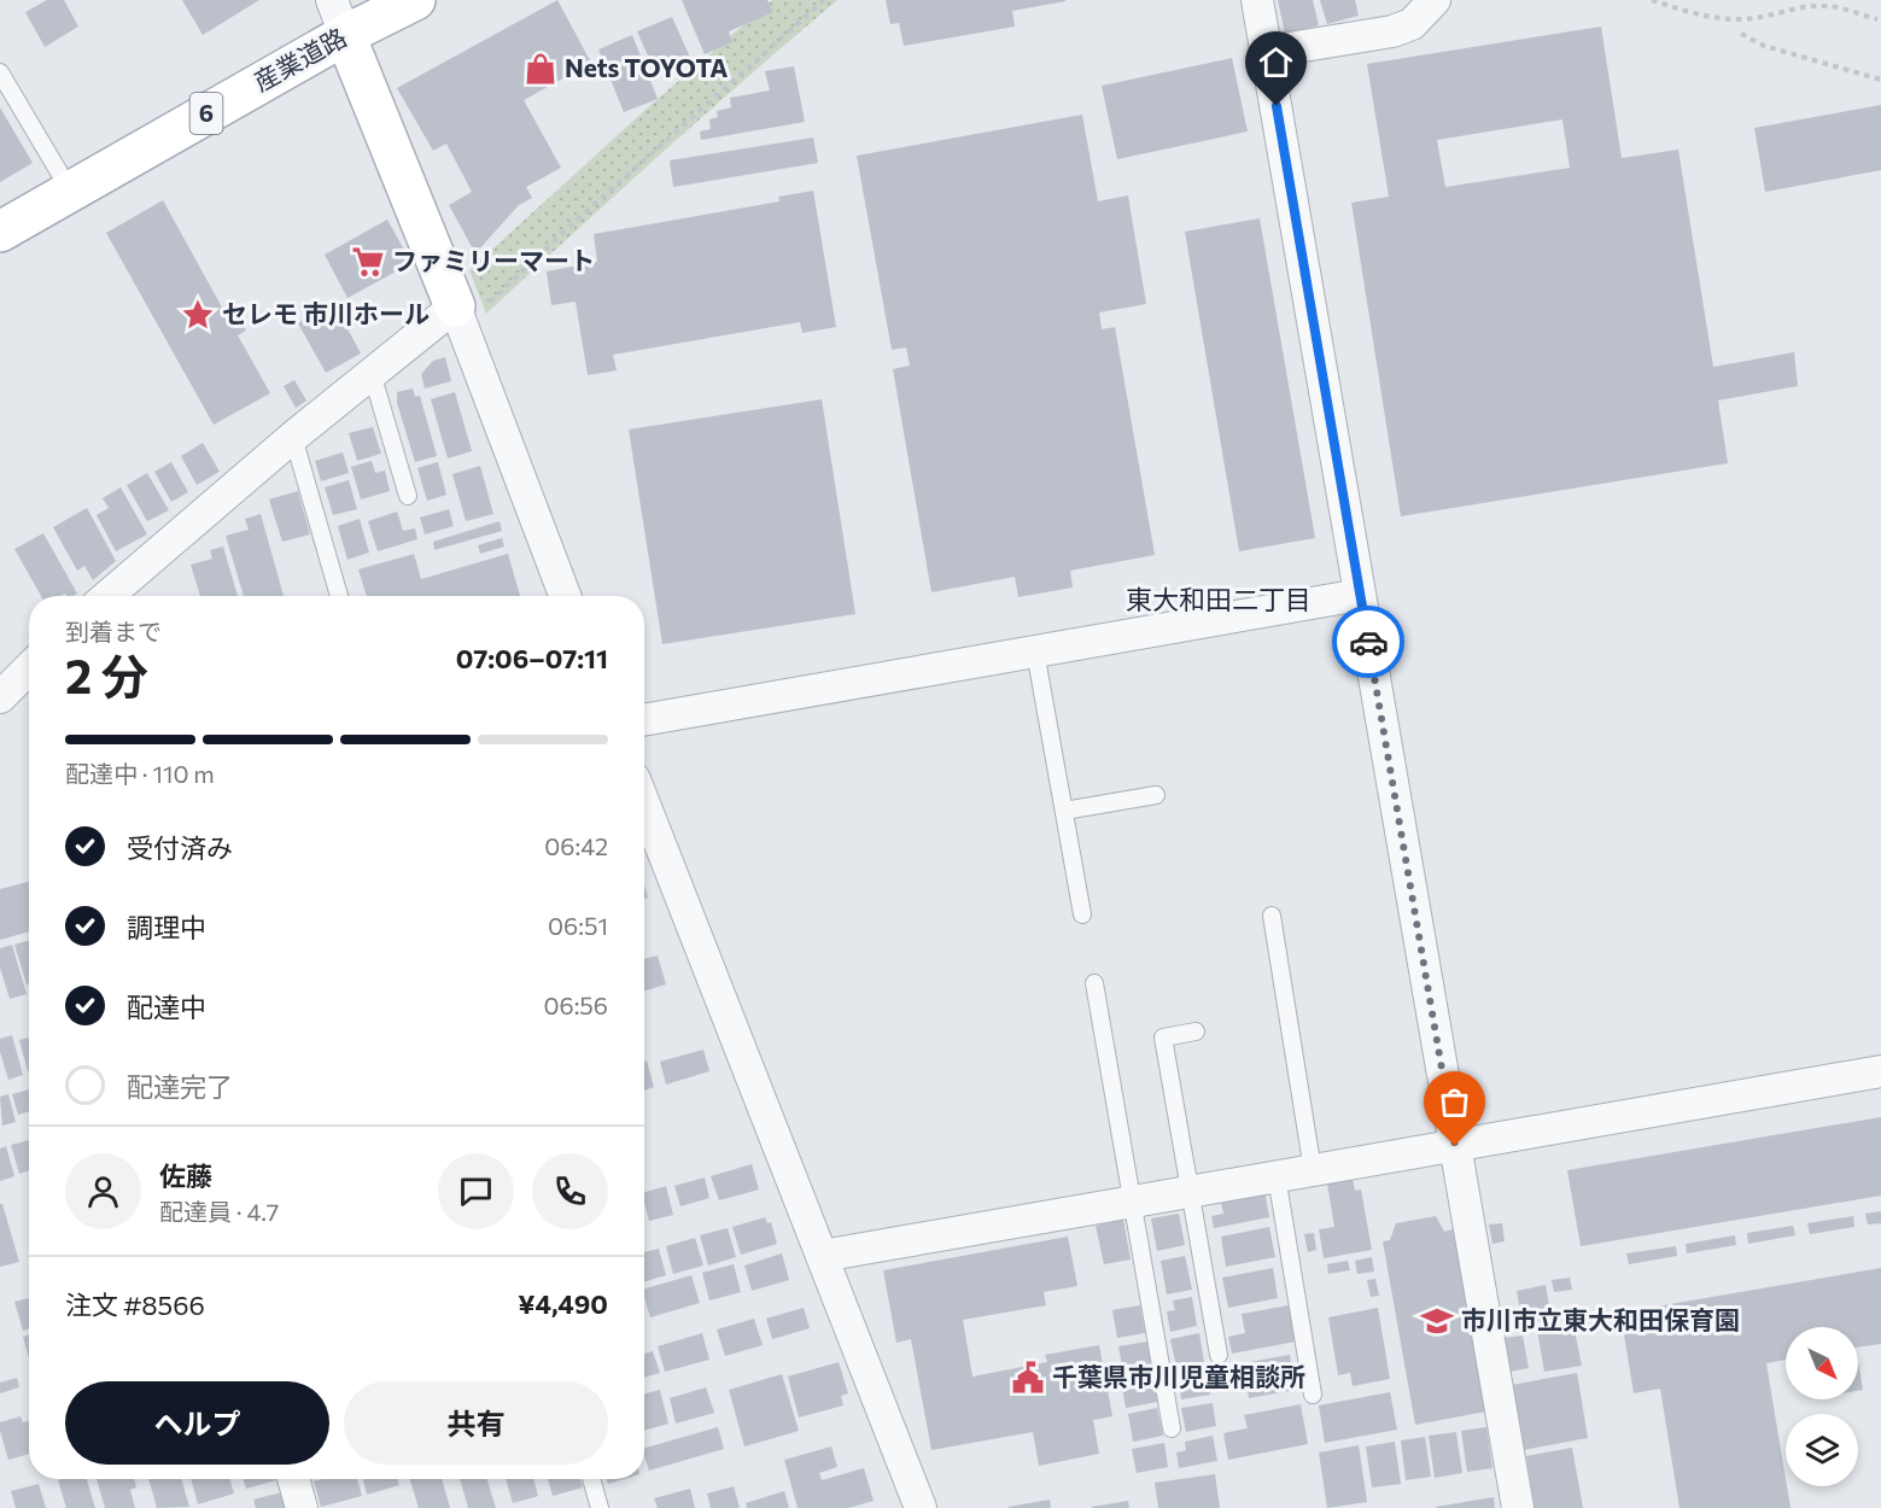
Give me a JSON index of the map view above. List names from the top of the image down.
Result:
{
  "streets": {
    "main road": ["産業道路", "6"]
  },
  "districts": ["東大和田二丁目"],
  "places": {
    "shop": ["Nets TOYOTA"],
    "supermarket": ["ファミリーマート"],
    "place": ["セレモ 市川ホール"],
    "school or university": ["市川市立東大和田保育園"],
    "public building": ["千葉県市川児童相談所"]
  },
  "north": "bottom right",
  "page": {
    "heading": ["2 分", "到着まで", "07:06–07:11"],
    "panel": [
      "佐藤",
      "配達員 · 4.7",
      "注文 #8566",
      "¥4,490"
    ],
    "bar": "配達中 · 110 m",
    "list": [
      ["受付済み", "06:42"],
      ["調理中", "06:51"],
      ["配達中", "06:56"],
      "配達完了"
    ],
    "buttons": ["ヘルプ", "共有"]
  }
}
